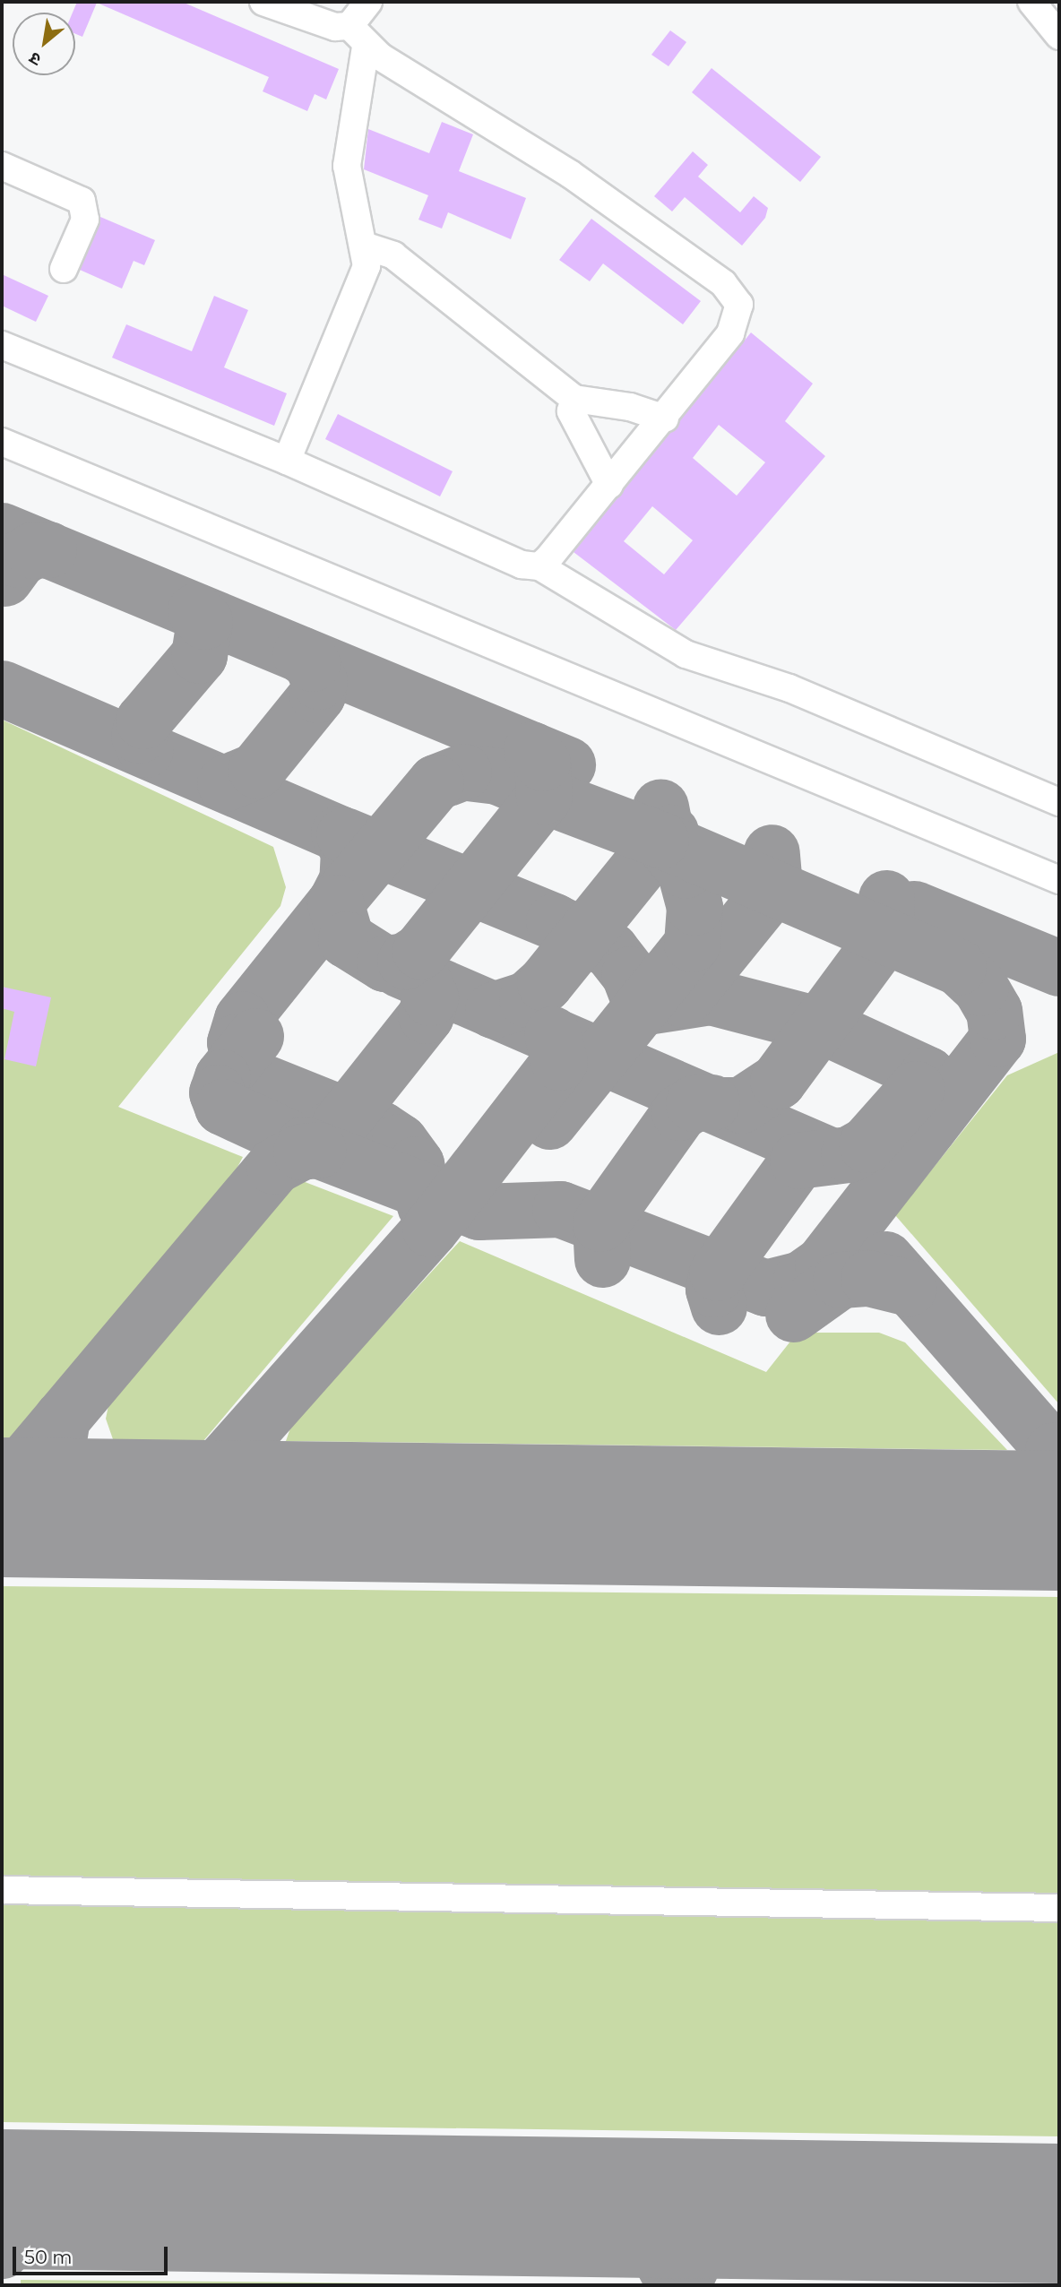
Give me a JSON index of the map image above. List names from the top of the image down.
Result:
{
  "scale_bar": "50 m",
  "north": "bottom left"
}
